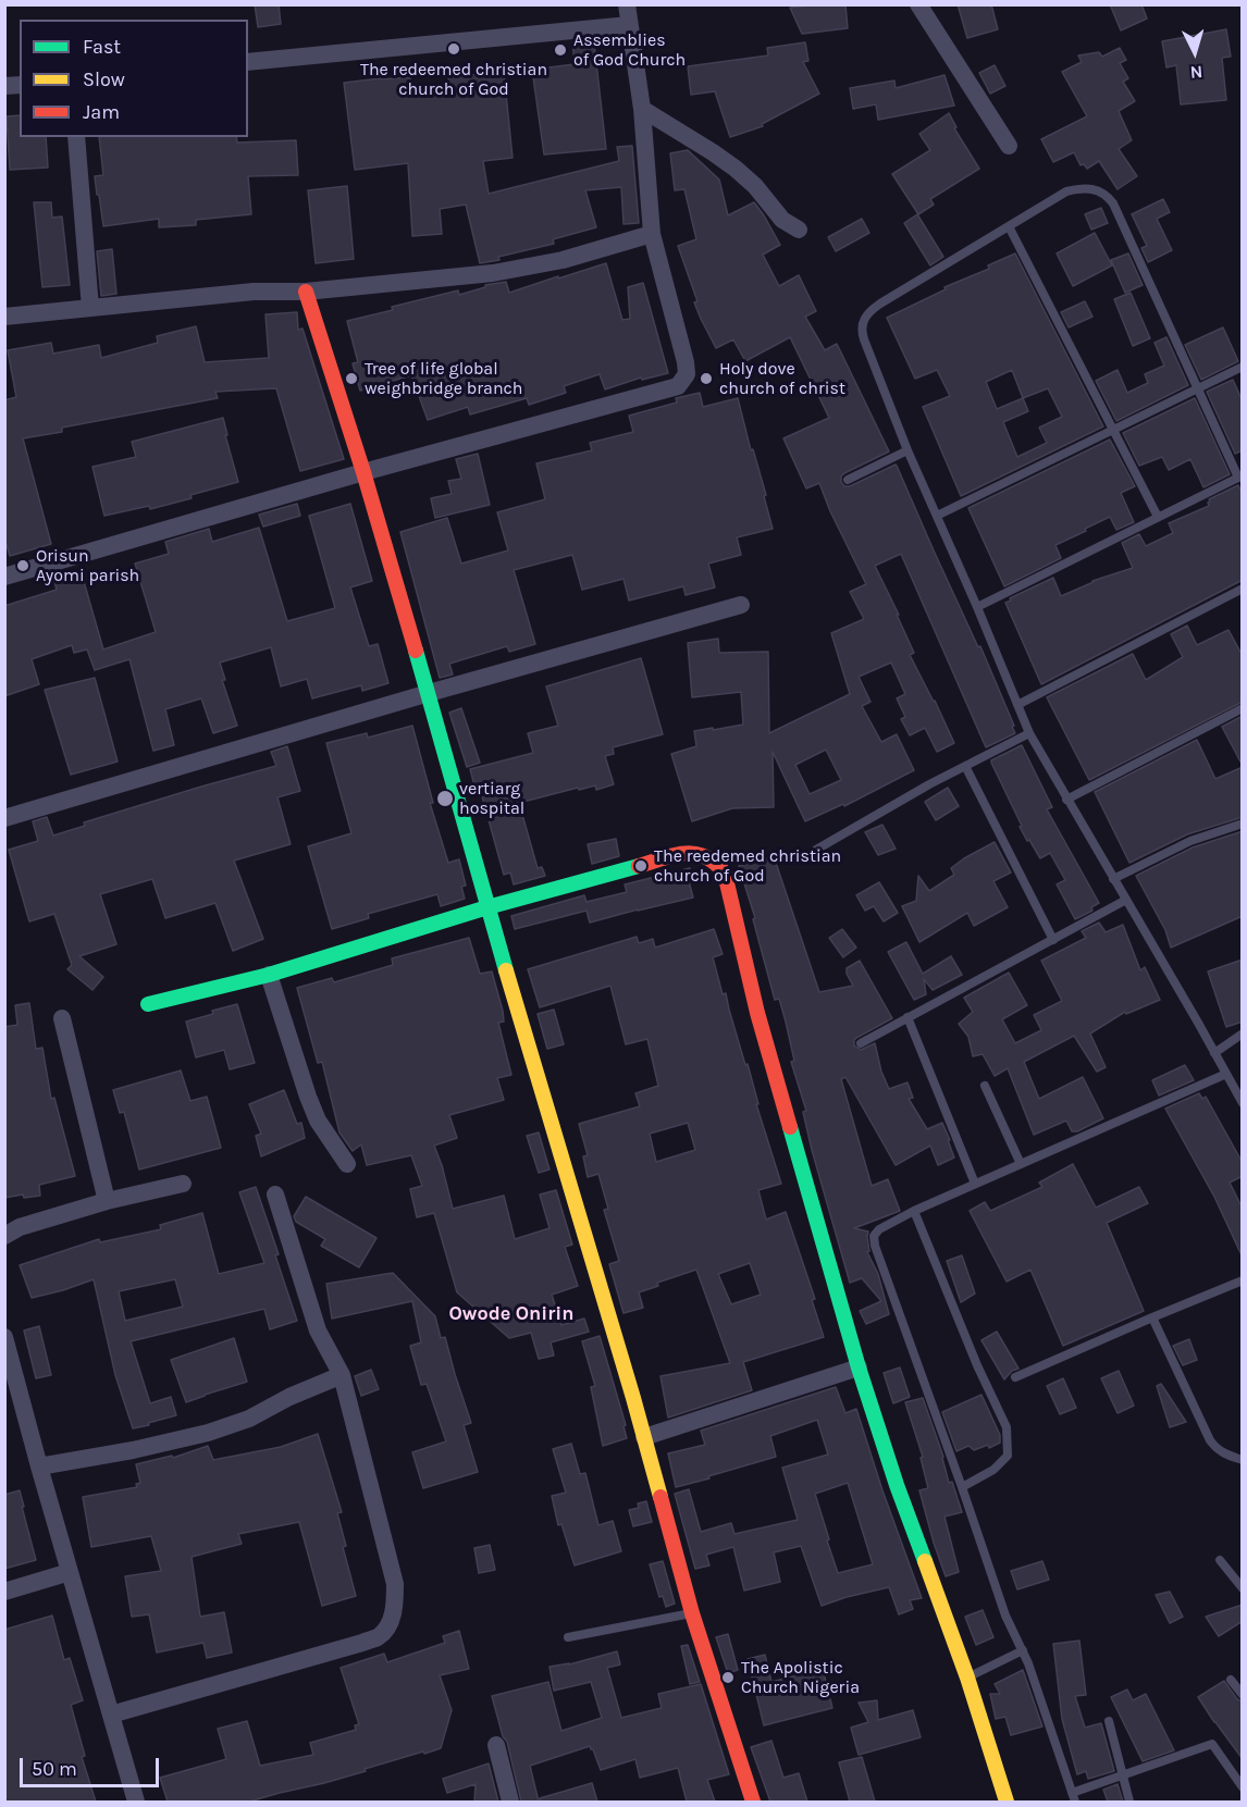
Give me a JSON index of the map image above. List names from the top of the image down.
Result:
{
  "districts": ["Owode Onirin"],
  "places": [
    "The redeemed christian church of God",
    "Assemblies of God Church",
    "Tree of life global weighbridge branch",
    "Holy dove church of christ",
    "Orisun Ayomi parish",
    "vertiarg hospital",
    "The reedemed christian church of God",
    "The Apolistic Church Nigeria"
  ],
  "legend": ["Fast", "Slow", "Jam"],
  "scale_bar": "50 m",
  "north": "bottom"
}
